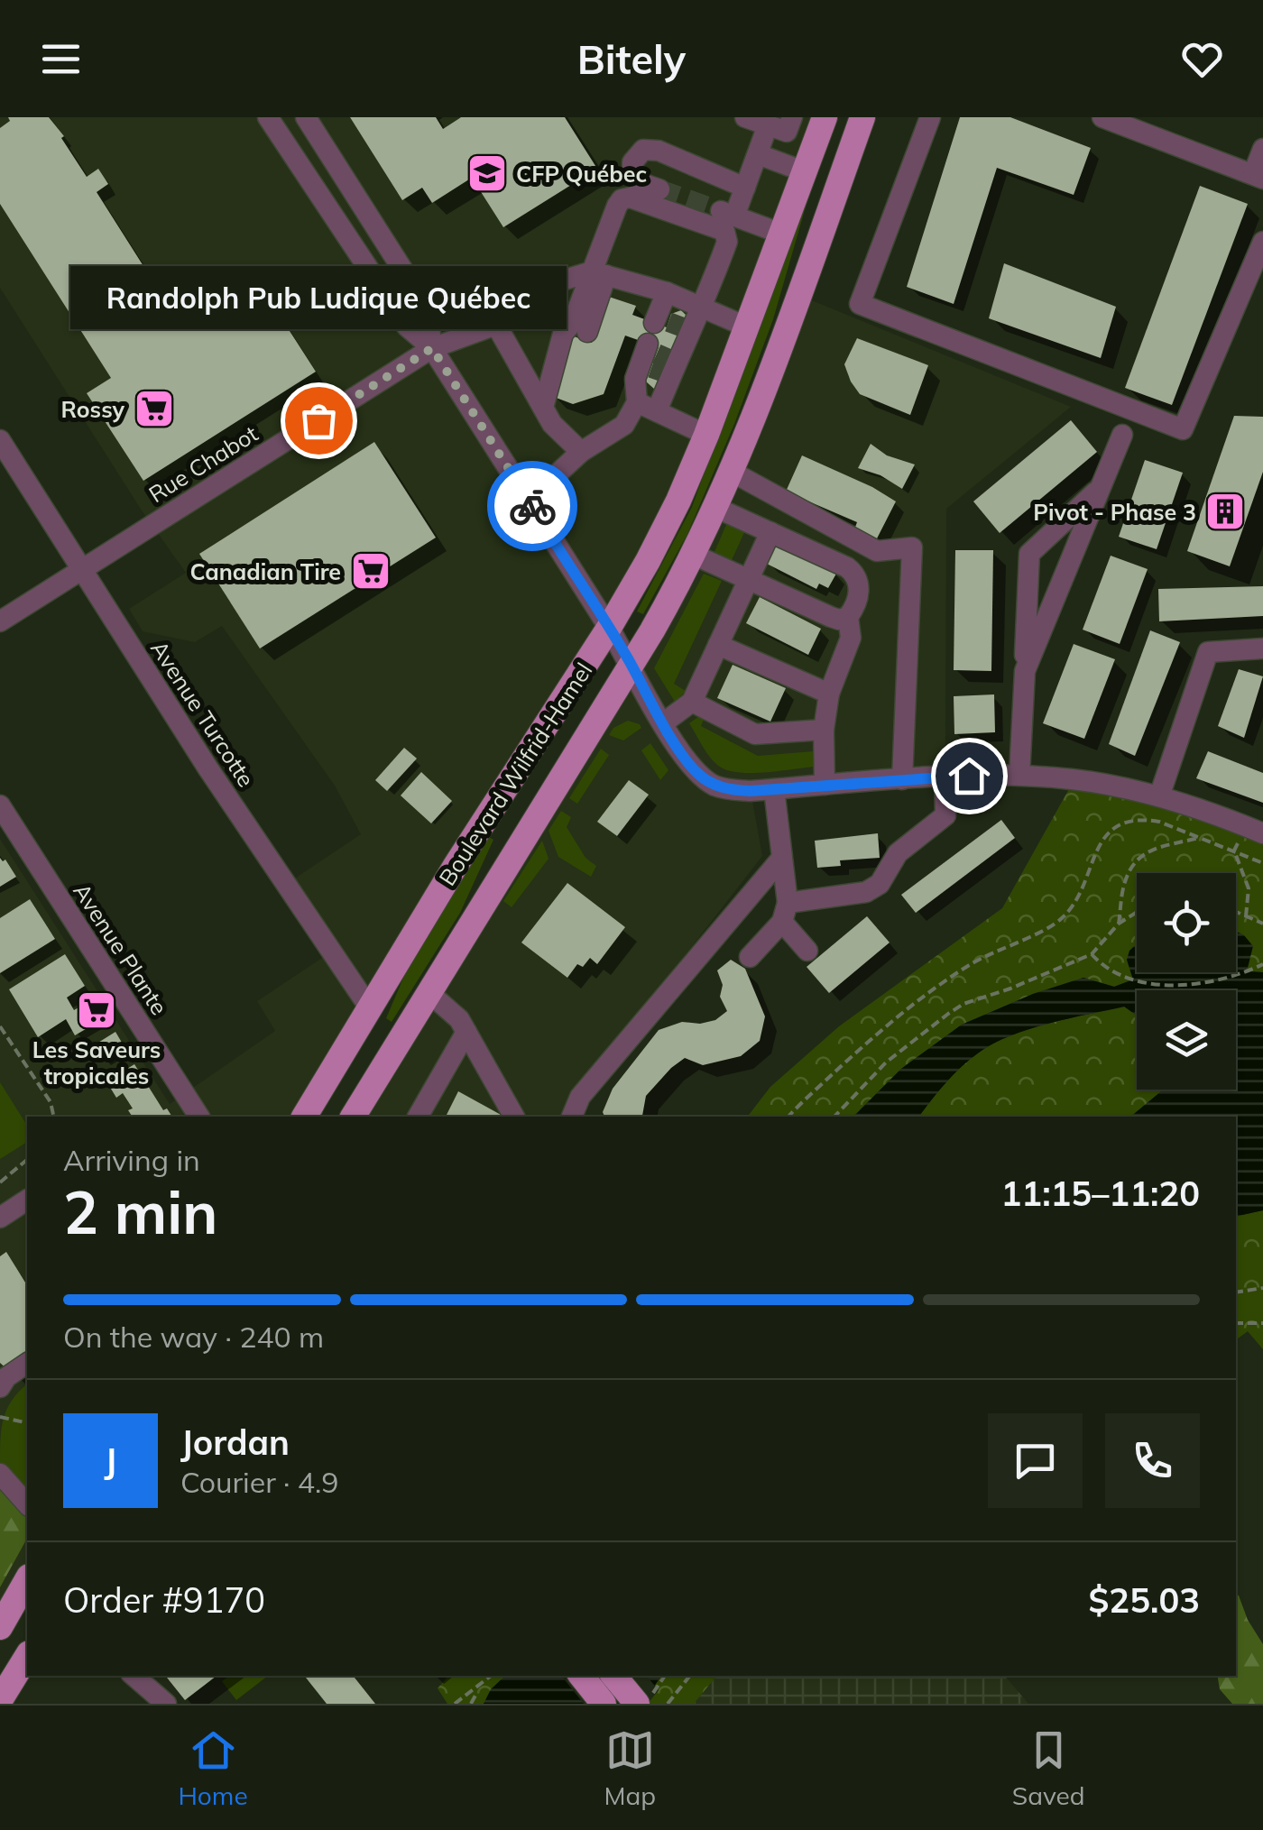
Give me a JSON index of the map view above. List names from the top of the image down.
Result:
{
  "streets": {
    "main road": ["Boulevard Wilfrid-Hamel"],
    "street": ["Rue Chabot", "Avenue Turcotte", "Avenue Plante"]
  },
  "crossings": [
    ["Rue Chabot", "Avenue Turcotte"],
    ["Avenue Turcotte", "Boulevard Wilfrid-Hamel"]
  ],
  "places": {
    "school or university": ["CFP Québec"],
    "supermarket": ["Rossy", "Canadian Tire", "Les Saveurs tropicales"],
    "other": ["Randolph Pub Ludique Québec"],
    "building": ["Pivot - Phase 3"]
  },
  "page": {
    "header": "Bitely",
    "bubble": "Randolph Pub Ludique Québec",
    "heading": ["2 min", "Arriving in", "11:15–11:20"],
    "panel": [
      "Jordan",
      "Courier · 4.9",
      "Order #9170",
      "$25.03"
    ],
    "bar": "On the way · 240 m",
    "round": "J",
    "tabs": ["Home", "Map", "Saved"]
  }
}
